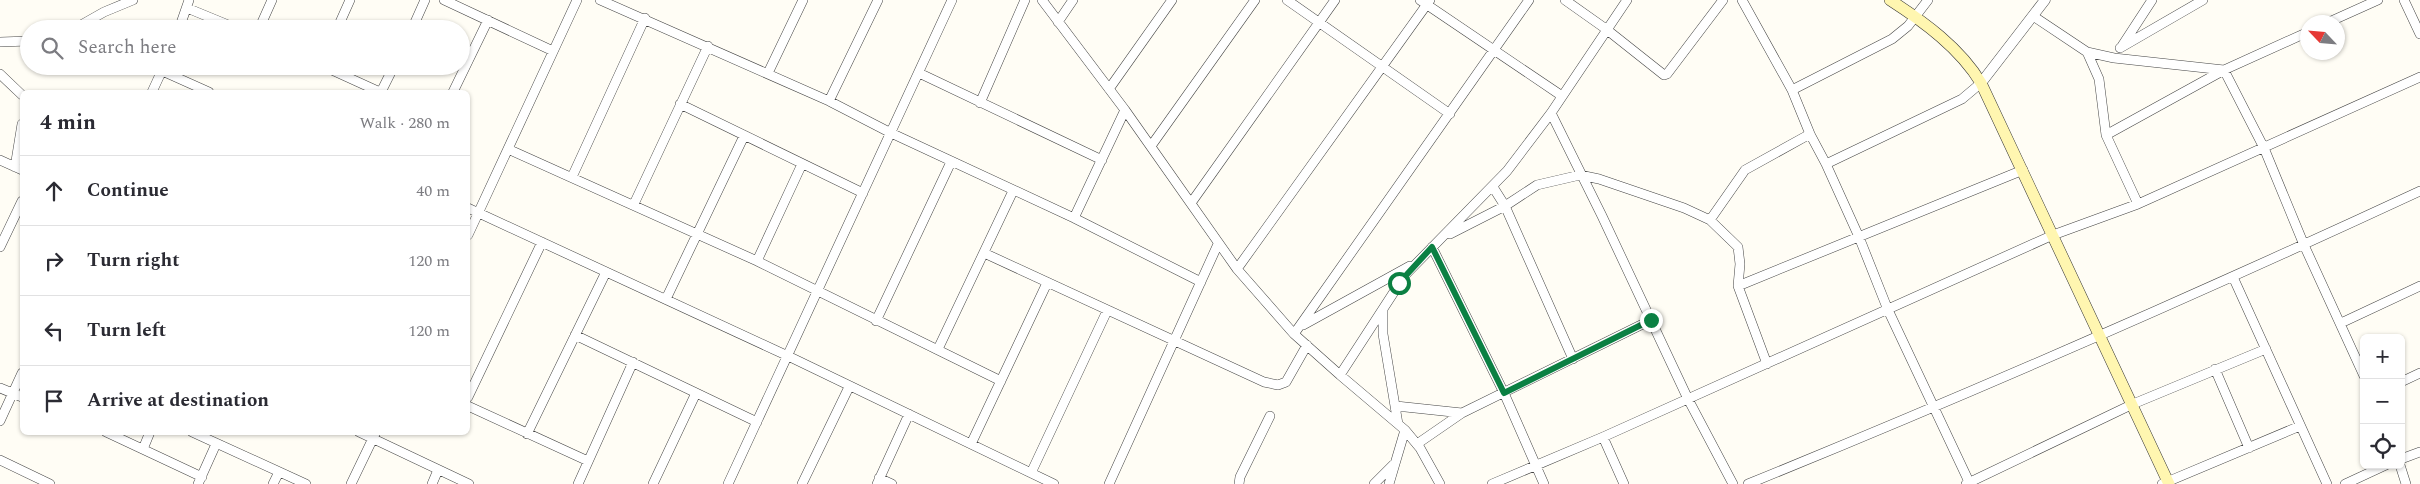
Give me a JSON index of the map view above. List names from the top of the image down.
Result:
{
  "north": "top left",
  "page": {
    "search": "Search here",
    "heading": ["4 min", "Walk · 280 m"],
    "list": [
      ["Continue", "40 m"],
      ["Turn right", "120 m"],
      ["Turn left", "120 m"],
      "Arrive at destination"
    ],
    "map_buttons": ["+", "−"]
  }
}
